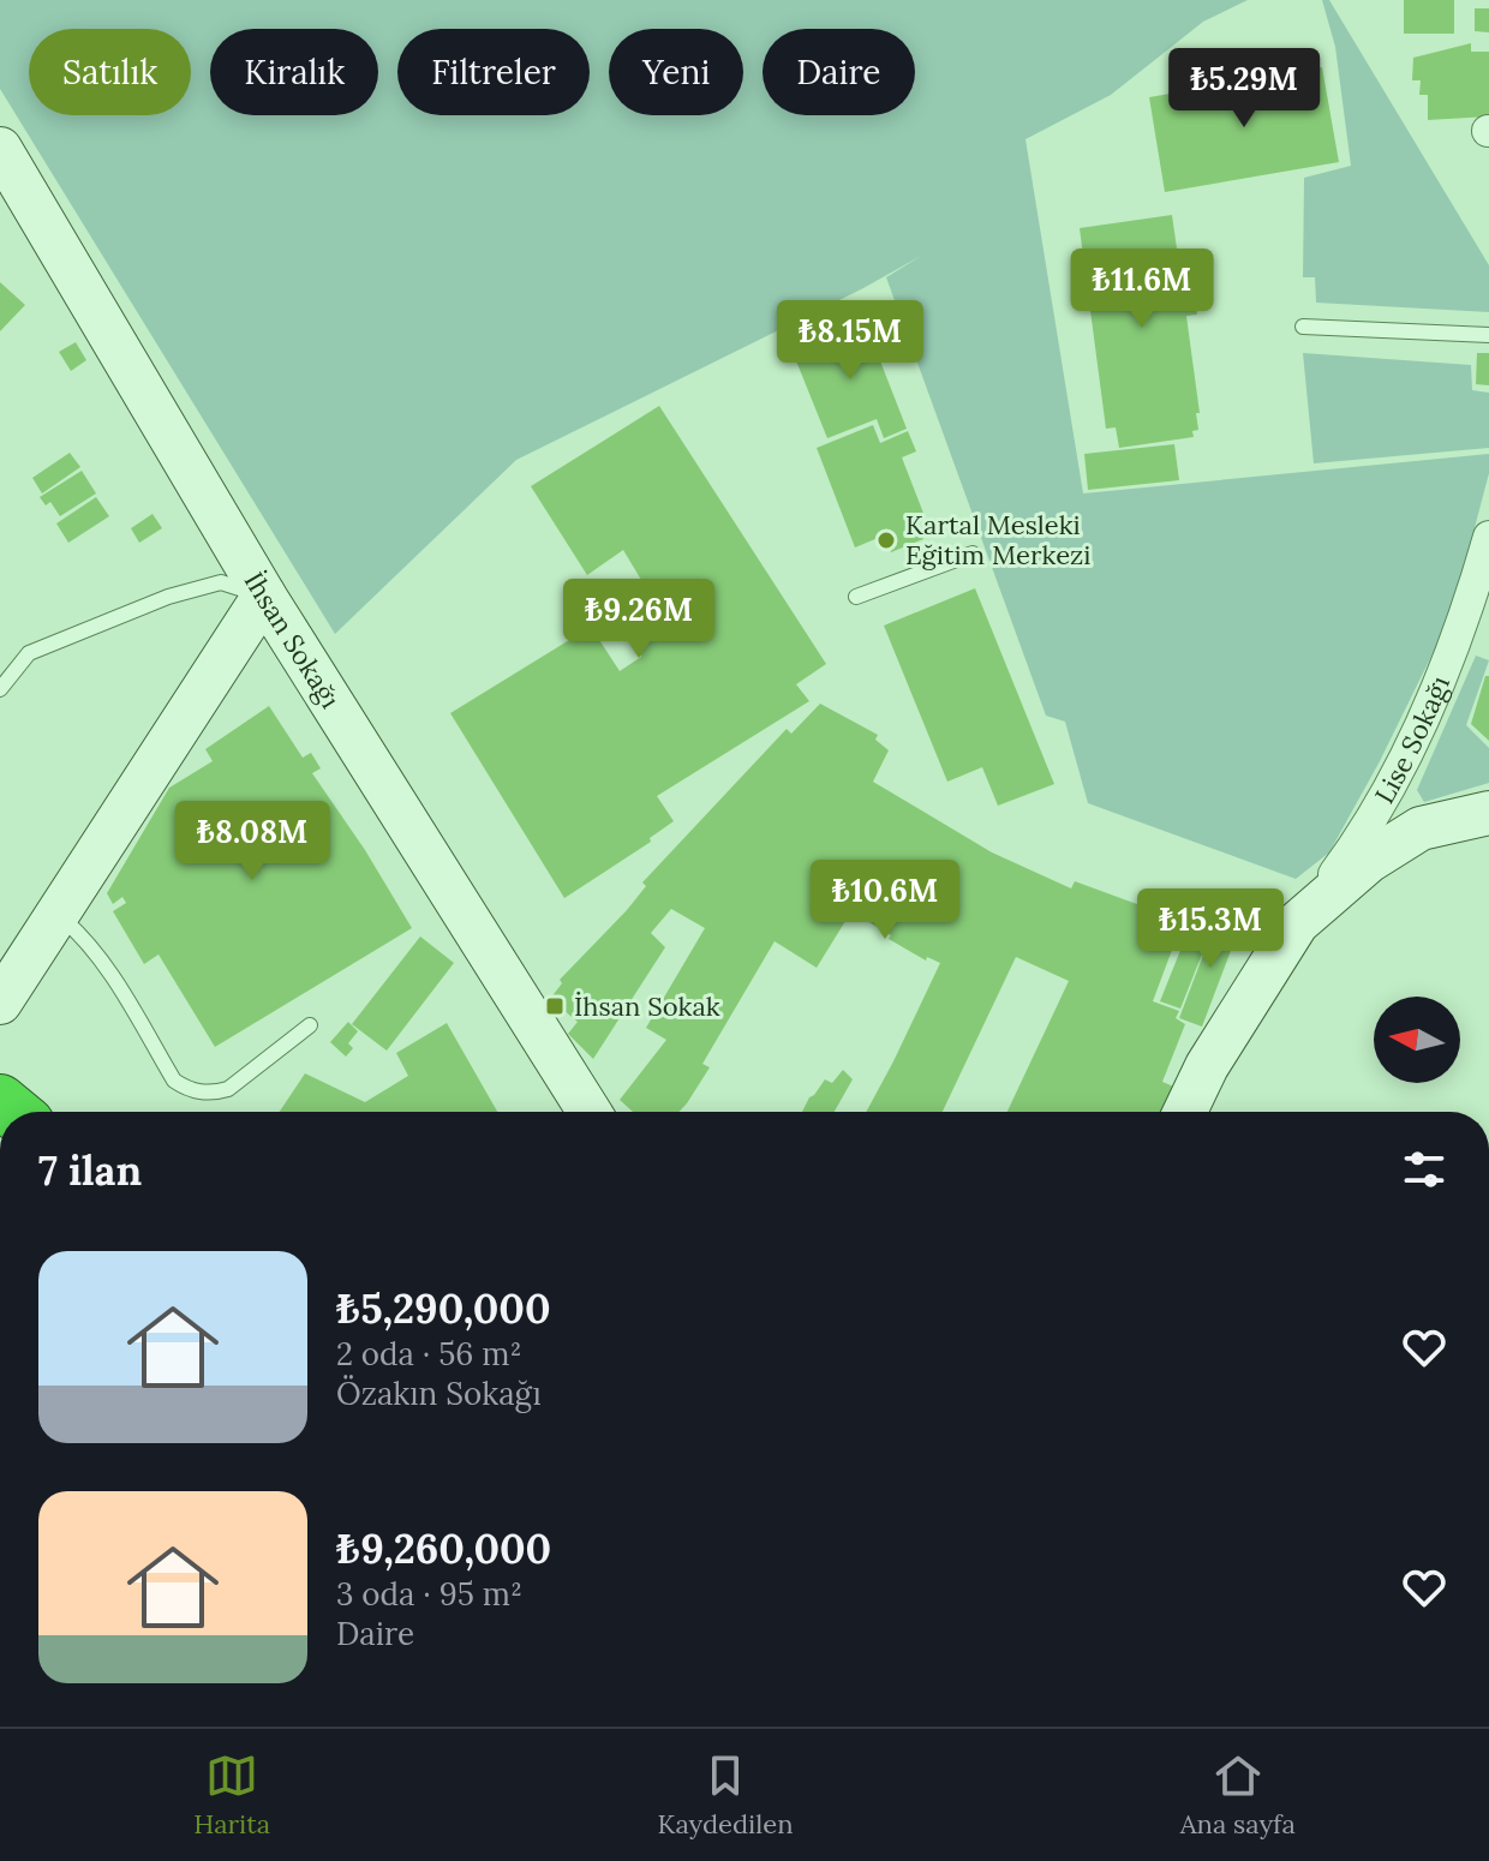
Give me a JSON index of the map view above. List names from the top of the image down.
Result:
{
  "streets": {
    "street": ["İhsan Sokağı", "Lise Sokağı"]
  },
  "places": {
    "other": ["Kartal Mesleki Eğitim Merkezi"],
    "transit": ["İhsan Sokak"]
  },
  "north": "left",
  "page": {
    "chip": [
      "Satılık",
      "Kiralık",
      "Filtreler",
      "Yeni",
      "Daire"
    ],
    "price": [
      "₺5.29M",
      "₺11.6M",
      "₺8.15M",
      "₺9.26M",
      "₺8.08M",
      "₺10.6M",
      "₺15.3M"
    ],
    "heading": "7 ilan",
    "list": [
      {
        "name": "₺5,290,000",
        "note": "2 oda · 56 m² · Özakın Sokağı"
      },
      {
        "name": "₺9,260,000",
        "note": "3 oda · 95 m² · Daire"
      }
    ],
    "tabs": ["Harita", "Kaydedilen", "Ana sayfa"]
  }
}
